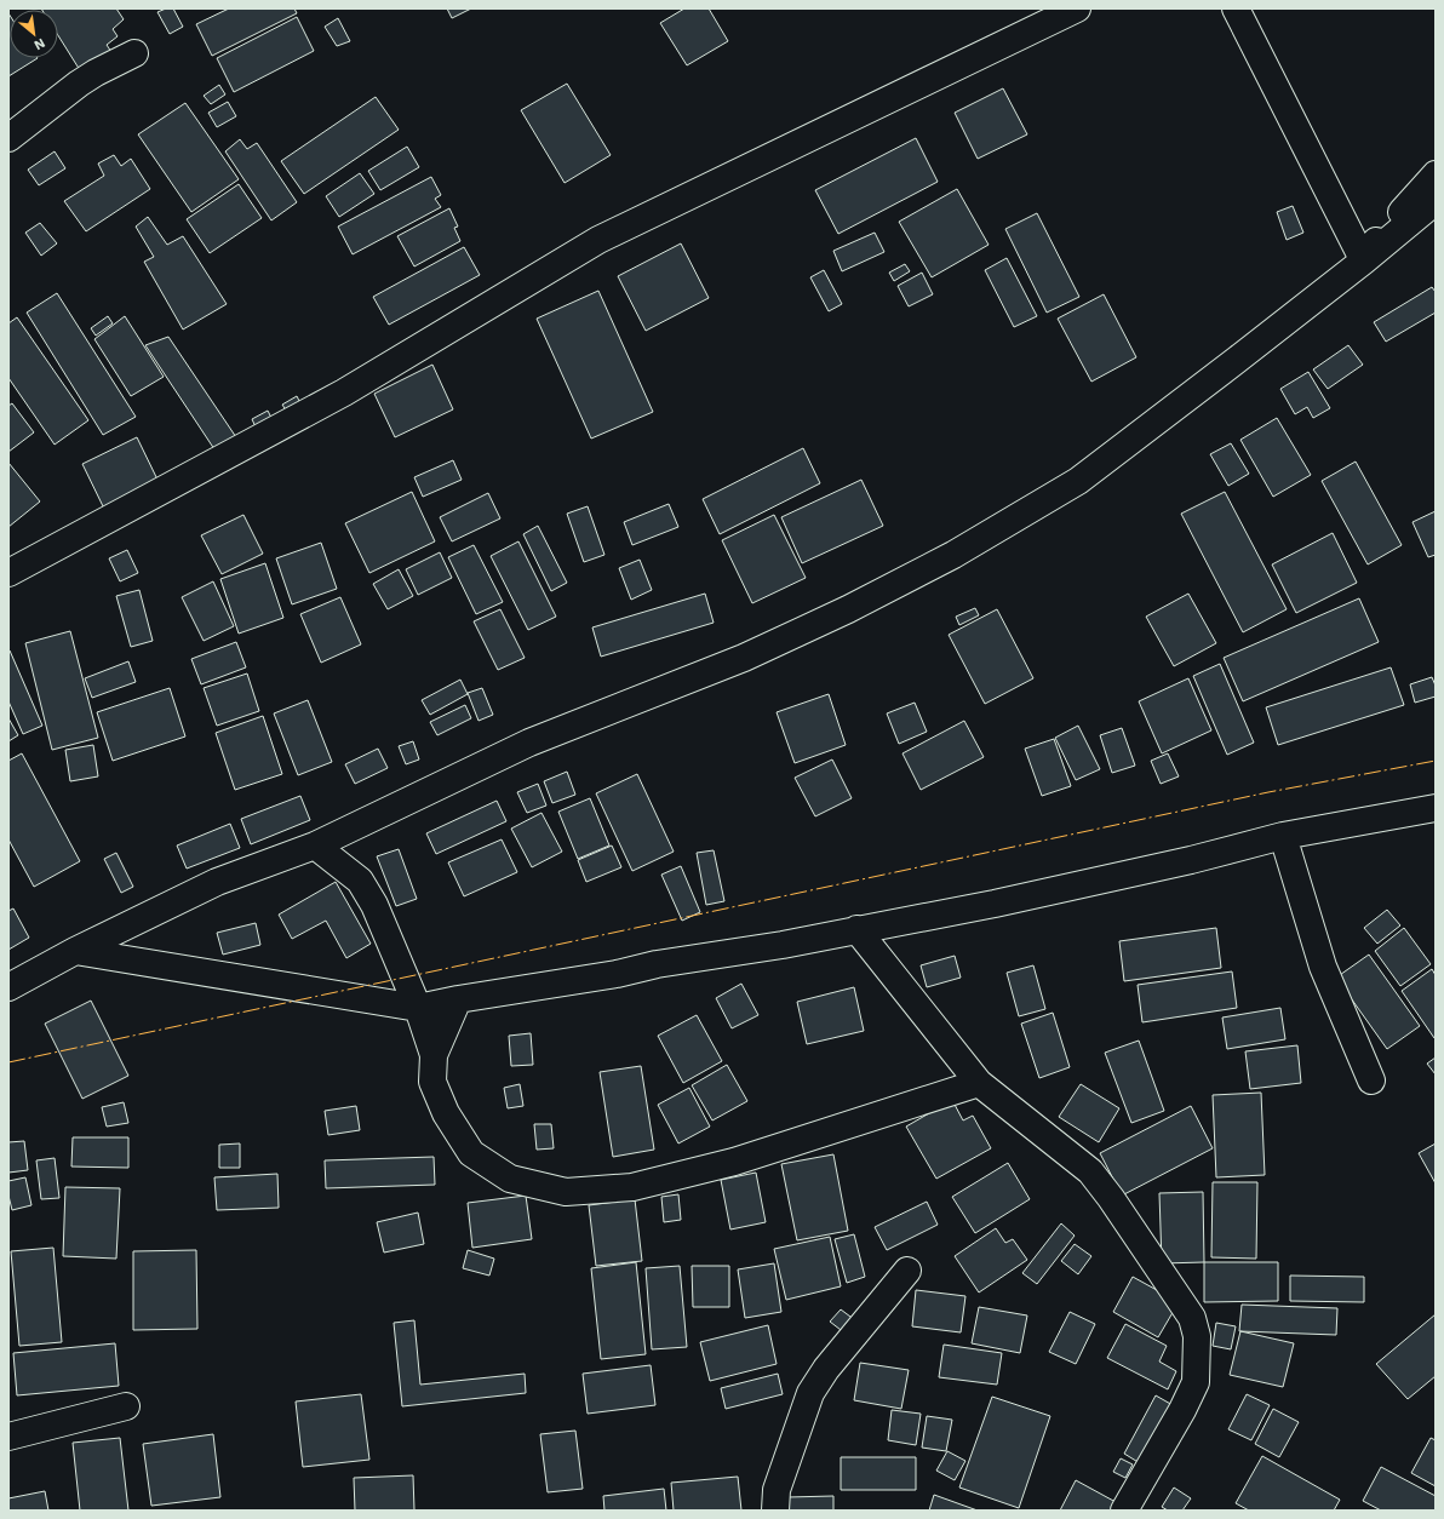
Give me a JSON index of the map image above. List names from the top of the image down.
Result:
{
  "north": "bottom right"
}
